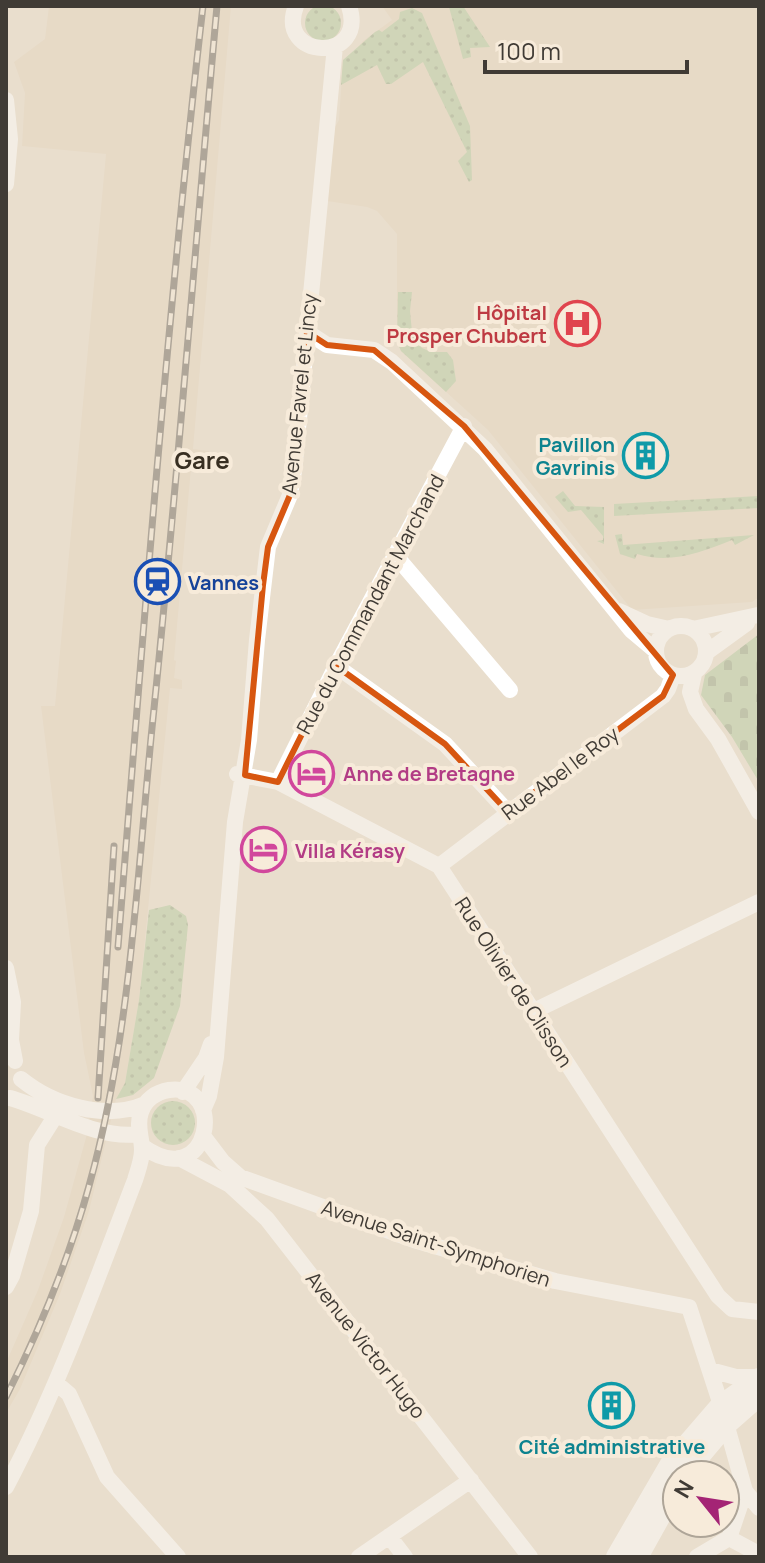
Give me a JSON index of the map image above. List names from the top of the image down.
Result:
{
  "streets": {
    "street": [
      "Avenue Favrel et Lincy",
      "Rue du Commandant Marchand",
      "Rue Abel le Roy",
      "Rue Olivier de Clisson",
      "Avenue Saint-Symphorien",
      "Avenue Victor Hugo"
    ]
  },
  "crossings": [
    ["Avenue Favrel et Lincy", "Rue Olivier de Clisson"],
    ["Avenue Favrel et Lincy", "Avenue Saint-Symphorien"],
    ["Avenue Favrel et Lincy", "Avenue Victor Hugo"],
    ["Rue du Commandant Marchand", "Rue Olivier de Clisson"],
    ["Rue Abel le Roy", "Rue Olivier de Clisson"],
    ["Avenue Saint-Symphorien", "Avenue Victor Hugo"]
  ],
  "districts": ["Gare"],
  "places": {
    "hospital": ["Hôpital Prosper Chubert"],
    "building": ["Pavillon Gavrinis", "Cité administrative"],
    "station": ["Vannes"],
    "hotel": ["Anne de Bretagne", "Villa Kérasy"]
  },
  "scale_bar": "100 m",
  "north": "top left"
}
